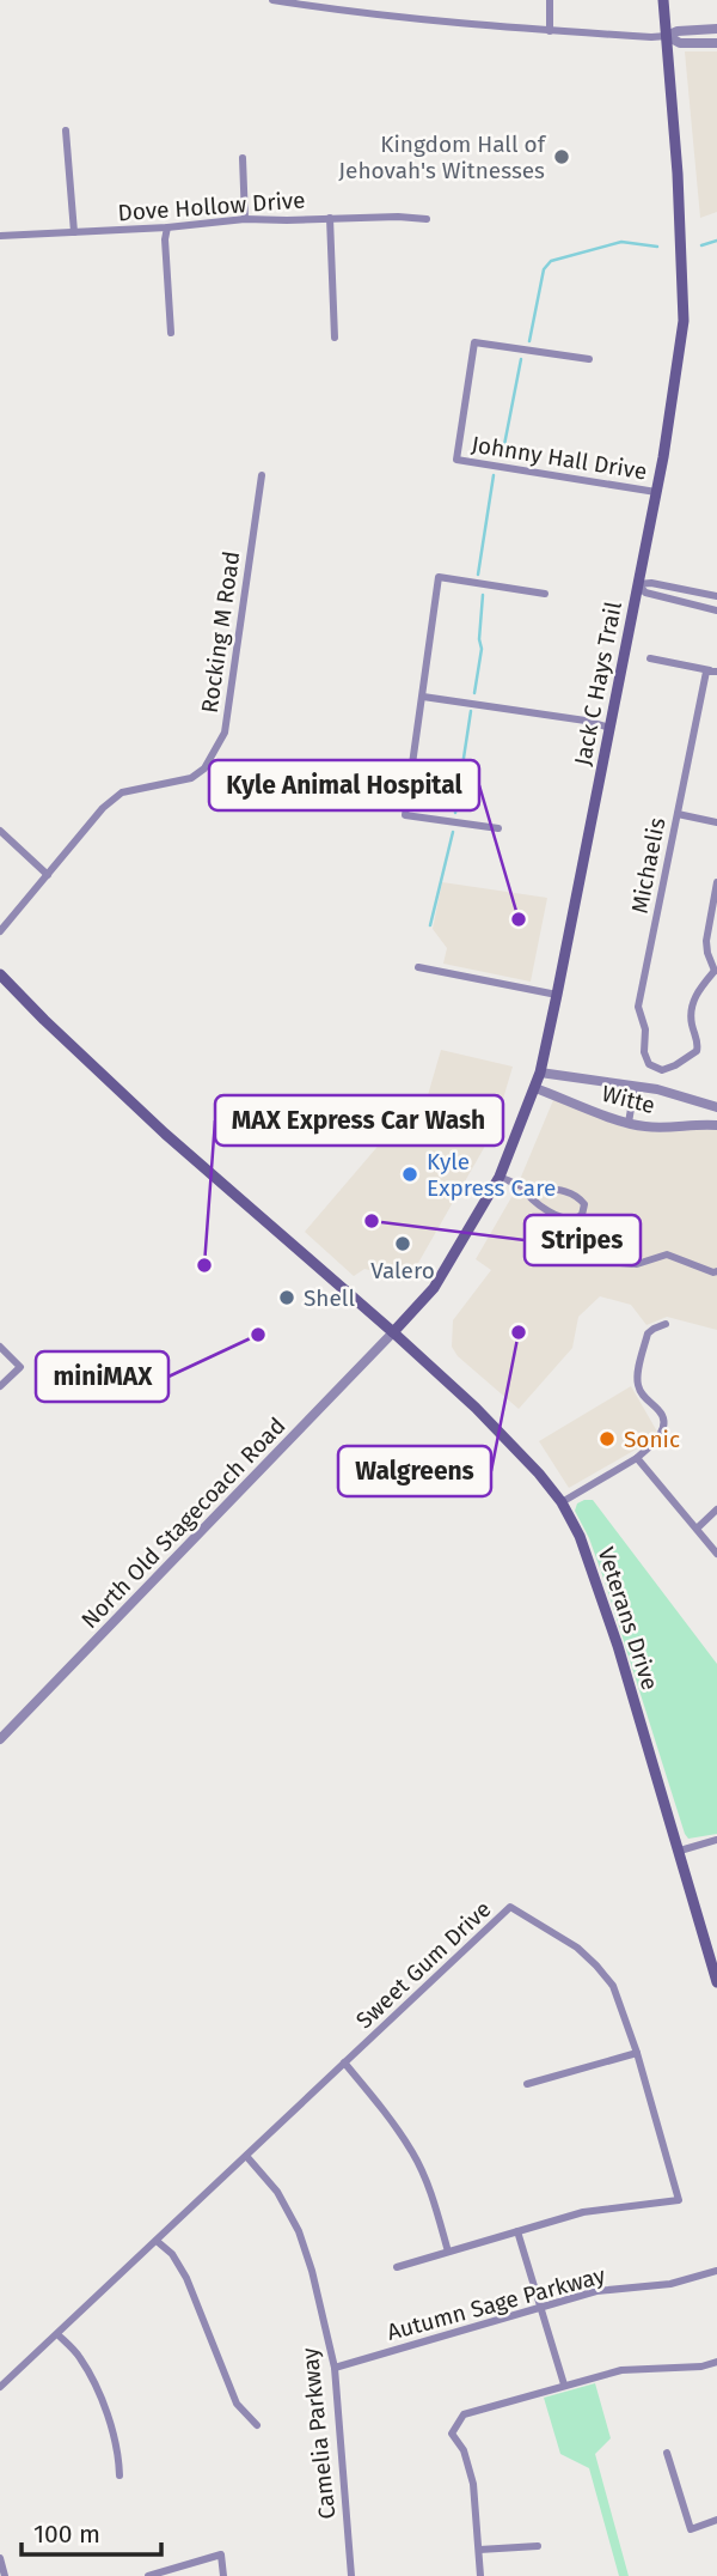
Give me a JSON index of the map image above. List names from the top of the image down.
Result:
{
  "streets": {
    "main road": ["Jack C Hays Trail", "Veterans Drive"],
    "street": [
      "Dove Hollow Drive",
      "Johnny Hall Drive",
      "Rocking M Road",
      "Michaelis",
      "Witte",
      "North Old Stagecoach Road",
      "Sweet Gum Drive",
      "Autumn Sage Parkway",
      "Camelia Parkway"
    ]
  },
  "crossings": [
    ["Johnny Hall Drive", "Jack C Hays Trail"],
    ["Jack C Hays Trail", "Witte"],
    ["Jack C Hays Trail", "North Old Stagecoach Road"],
    ["Jack C Hays Trail", "Veterans Drive"],
    ["North Old Stagecoach Road", "Veterans Drive"],
    ["Sweet Gum Drive", "Camelia Parkway"],
    ["Autumn Sage Parkway", "Camelia Parkway"]
  ],
  "places": [
    "Kingdom Hall of Jehovah's Witnesses",
    "Kyle Animal Hospital",
    "Kyle Express Care",
    "Stripes",
    "Valero",
    "MAX Express Car Wash",
    "Shell",
    "Walgreens",
    "miniMAX",
    "Sonic"
  ],
  "scale_bar": "100 m"
}
